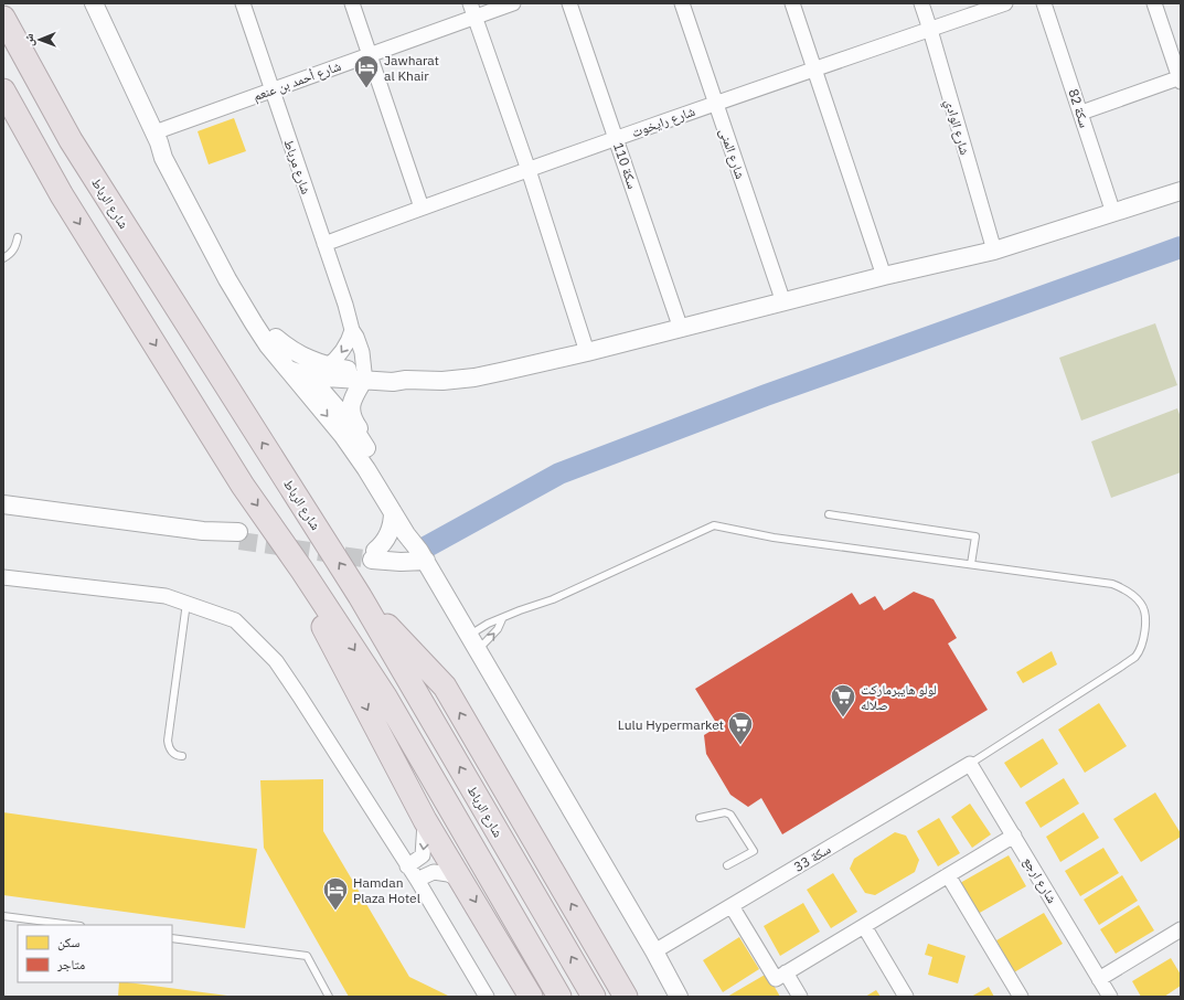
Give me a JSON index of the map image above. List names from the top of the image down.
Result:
{
  "streets": {
    "highway": ["شارع الرباط"],
    "street": [
      "شارع أحمد بن عنعم",
      "سكة 82",
      "شارع رايخوت",
      "شارع الوادي",
      "شارع المنى",
      "سكة 110",
      "شارع مرباط",
      "سكة 33",
      "شارع ارجع"
    ]
  },
  "crossings": [
    ["شارع أحمد بن عنعم", "شارع مرباط"],
    ["شارع رايخوت", "شارع الوادي"],
    ["شارع رايخوت", "شارع المنى"],
    ["شارع رايخوت", "سكة 110"],
    ["شارع رايخوت", "شارع مرباط"],
    ["سكة 33", "شارع ارجع"]
  ],
  "places": {
    "hotel": ["Jawharat al Khair", "Hamdan Plaza Hotel"],
    "supermarket": ["لولو هايبرماركت صلاله", "Lulu Hypermarket"]
  },
  "legend": ["سكن", "متاجر"],
  "north": "left"
}
